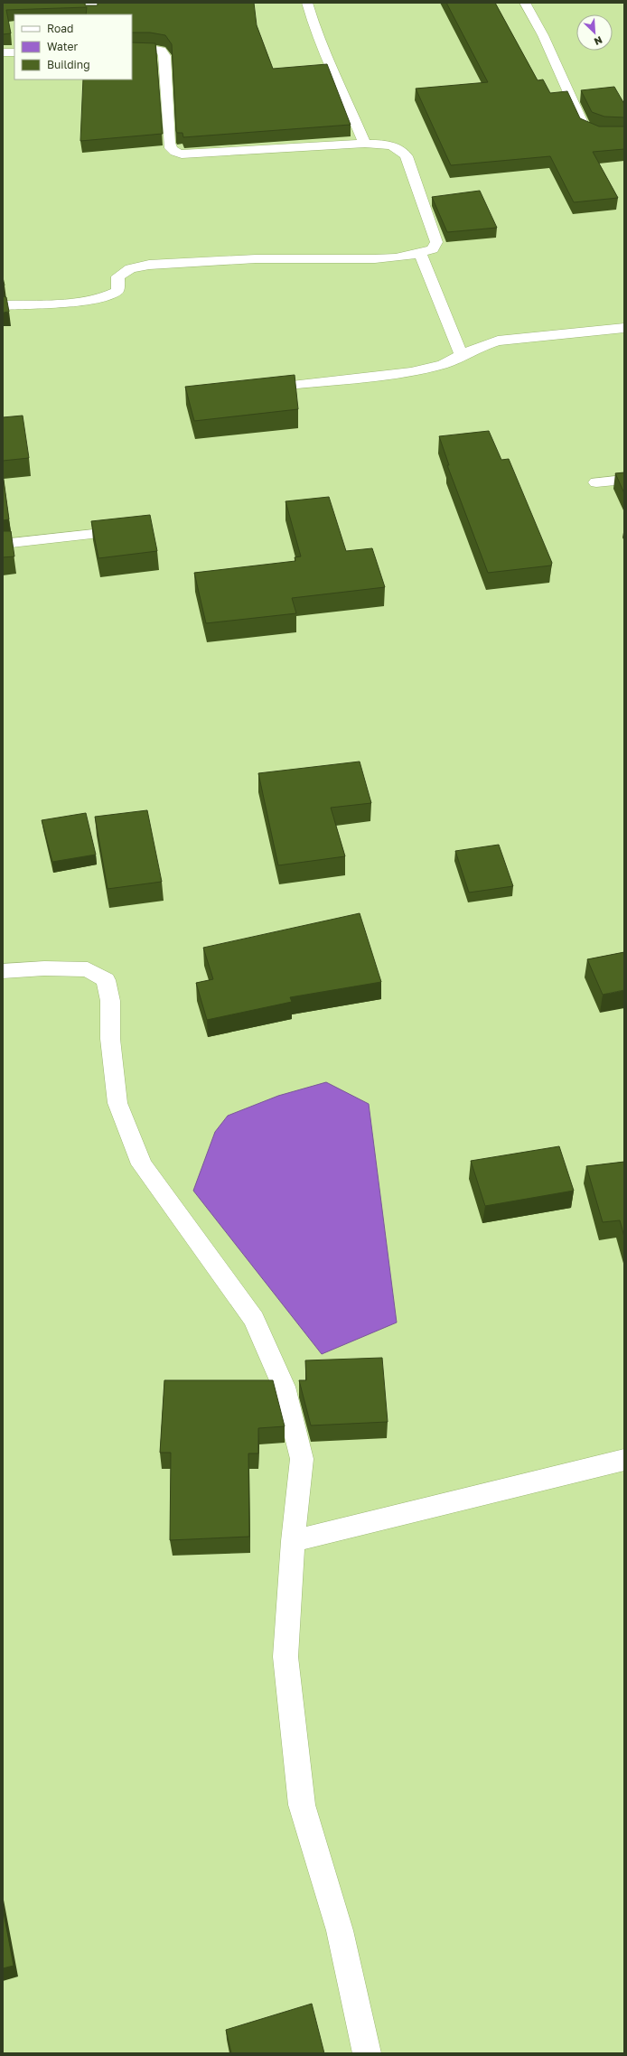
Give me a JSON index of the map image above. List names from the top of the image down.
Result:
{
  "legend": ["Road", "Water", "Building"],
  "north": "bottom right"
}
